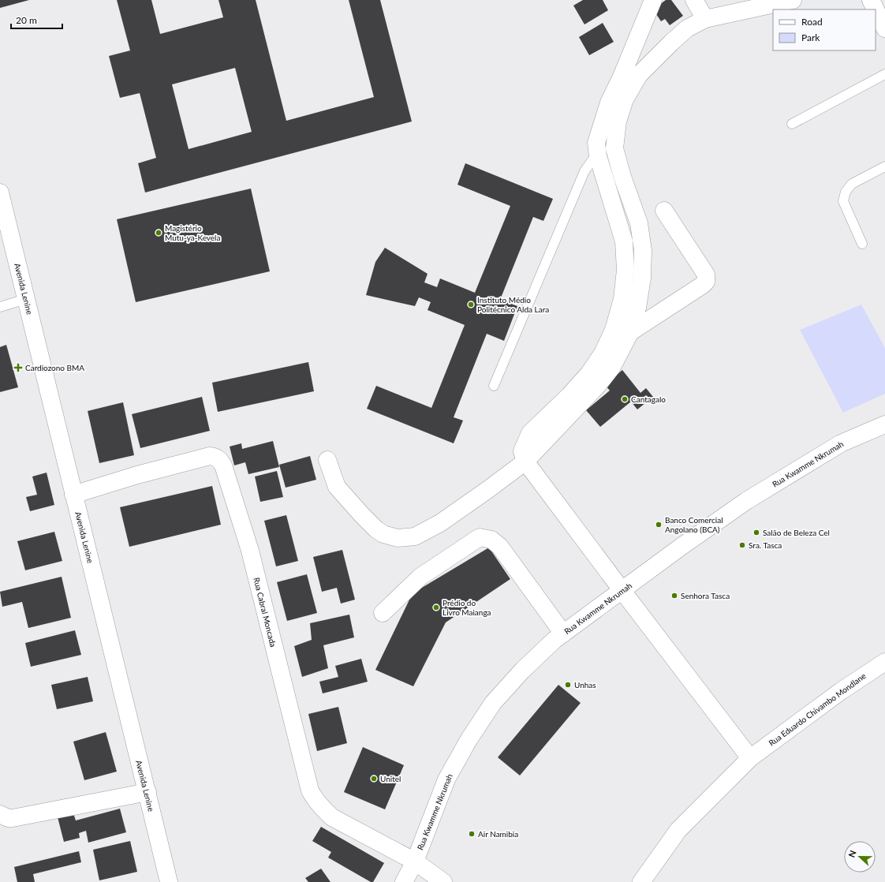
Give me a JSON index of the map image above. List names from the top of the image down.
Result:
{
  "streets": {
    "street": [
      "Avenida Lenine",
      "Rua Kwamme Nkrumah",
      "Rua Cabral Moncada",
      "Rua Eduardo Chivambo Mondlane"
    ]
  },
  "crossings": [
    ["Avenida Lenine", "Rua Cabral Moncada"],
    ["Rua Kwamme Nkrumah", "Rua Cabral Moncada"]
  ],
  "places": {
    "other": [
      "Magistério Mutu-ya-Kevela",
      "Instituto Médio Politécnico Alda Lara",
      "Cantagalo",
      "Banco Comercial Angolano (BCA)",
      "Salão de Beleza Cel",
      "Sra. Tasca",
      "Senhora Tasca",
      "Prédio do Livro Maianga",
      "Unhas",
      "Unitel",
      "Air Namibia"
    ],
    "health": ["Cardiozono BMA"]
  },
  "legend": ["Road", "Park"],
  "scale_bar": "20 m",
  "north": "left"
}
